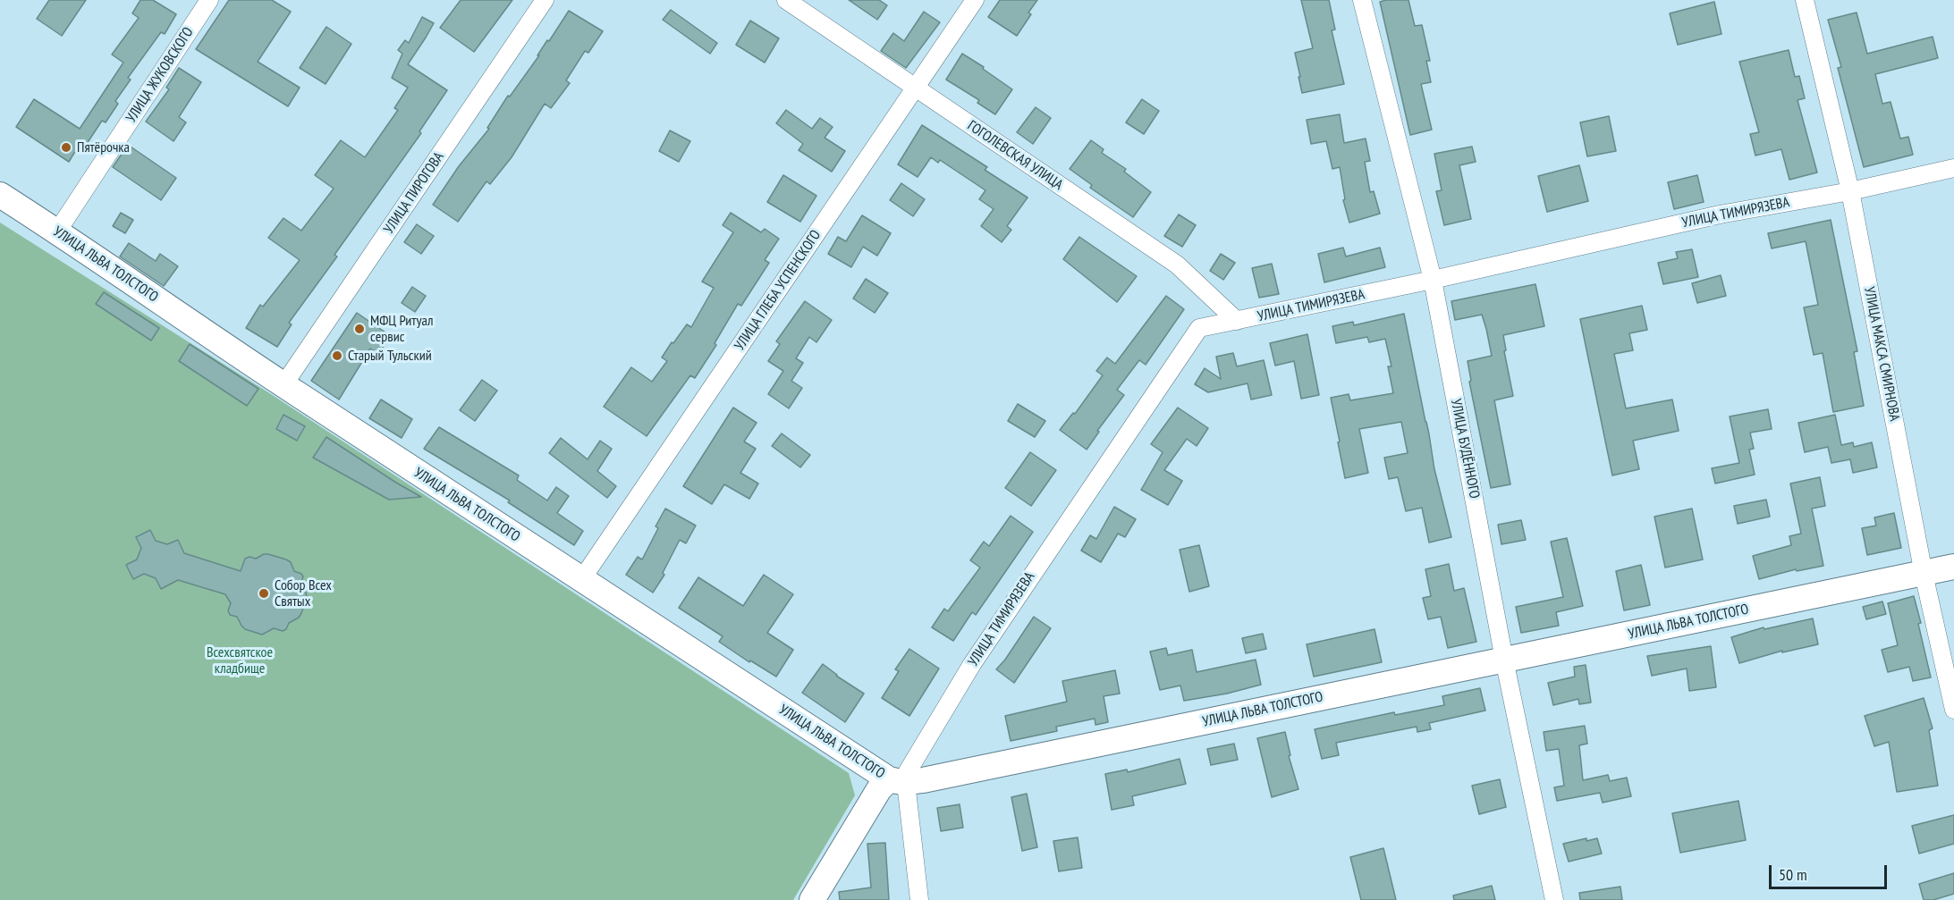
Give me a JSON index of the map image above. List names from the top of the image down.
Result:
{
  "streets": {
    "street": [
      "УЛИЦА ЖУКОВСКОГО",
      "ГОГОЛЕВСКАЯ УЛИЦА",
      "УЛИЦА ПИРОГОВА",
      "УЛИЦА ТИМИРЯЗЕВА",
      "УЛИЦА ЛЬВА ТОЛСТОГО",
      "УЛИЦА ГЛЕБА УСПЕНСКОГО",
      "УЛИЦА МАКСА СМИРНОВА",
      "УЛИЦА БУДЁННОГО"
    ]
  },
  "crossings": [
    ["УЛИЦА ЖУКОВСКОГО", "УЛИЦА ЛЬВА ТОЛСТОГО"],
    ["ГОГОЛЕВСКАЯ УЛИЦА", "УЛИЦА ТИМИРЯЗЕВА"],
    ["ГОГОЛЕВСКАЯ УЛИЦА", "УЛИЦА ГЛЕБА УСПЕНСКОГО"],
    ["УЛИЦА ПИРОГОВА", "УЛИЦА ЛЬВА ТОЛСТОГО"],
    ["УЛИЦА ТИМИРЯЗЕВА", "УЛИЦА ЛЬВА ТОЛСТОГО"],
    ["УЛИЦА ТИМИРЯЗЕВА", "УЛИЦА МАКСА СМИРНОВА"],
    ["УЛИЦА ТИМИРЯЗЕВА", "УЛИЦА БУДЁННОГО"],
    ["УЛИЦА ЛЬВА ТОЛСТОГО", "УЛИЦА ГЛЕБА УСПЕНСКОГО"],
    ["УЛИЦА ЛЬВА ТОЛСТОГО", "УЛИЦА МАКСА СМИРНОВА"],
    ["УЛИЦА ЛЬВА ТОЛСТОГО", "УЛИЦА БУДЁННОГО"]
  ],
  "parks": ["Всехсвятское кладбище"],
  "places": [
    "Пятёрочка",
    "МФЦ Ритуал cервис",
    "Старый Тульский",
    "Собор Всех Святых"
  ],
  "scale_bar": "50 m"
}
